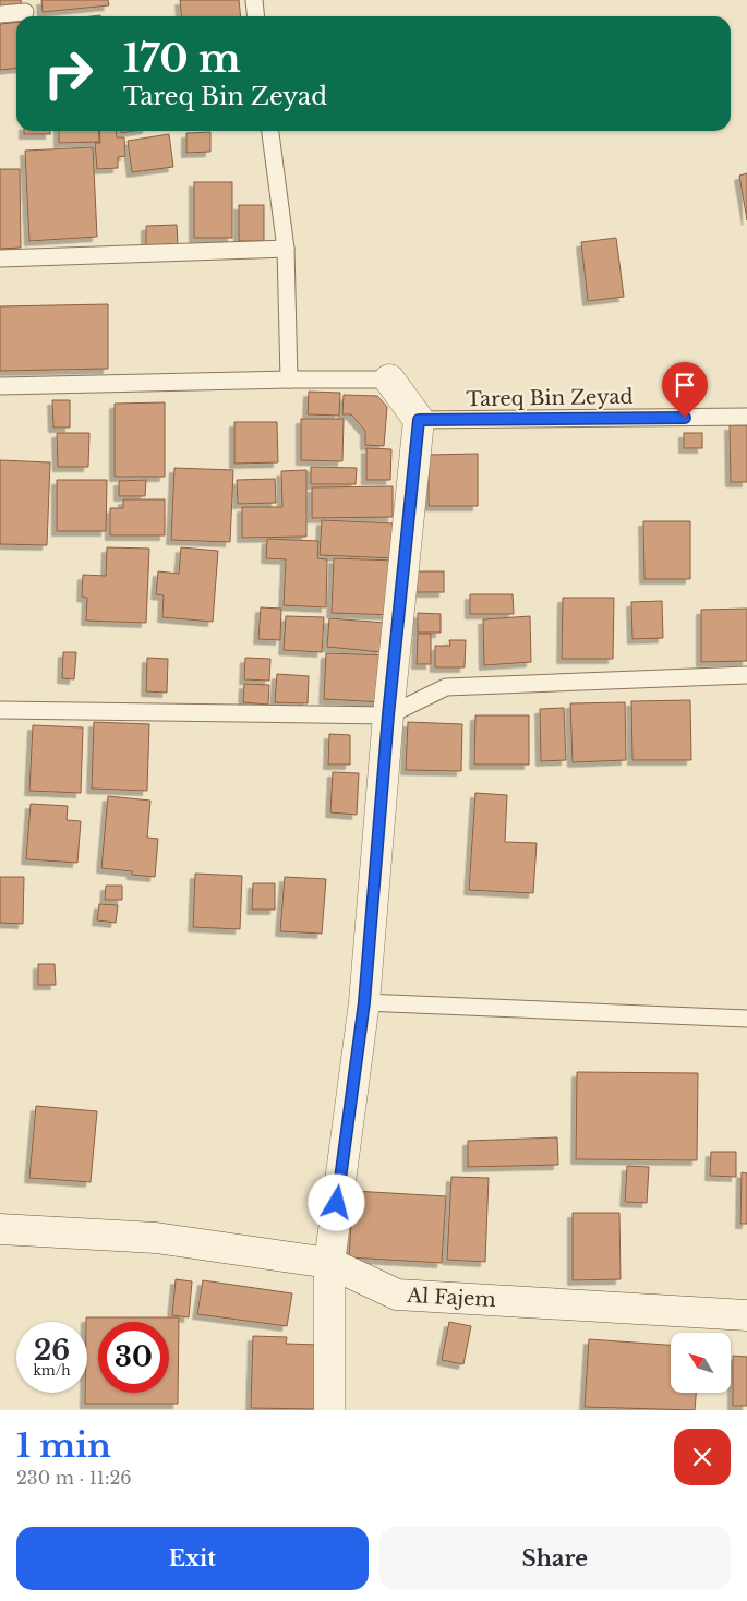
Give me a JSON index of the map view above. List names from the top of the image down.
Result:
{
  "streets": {
    "street": ["Al Fajem"],
    "lane": ["Tareq Bin Zeyad"]
  },
  "north": "top left",
  "page": {
    "turn": ["170 m", "Tareq Bin Zeyad"],
    "speed": "26 km/h",
    "limit": "30",
    "heading": ["1 min", "230 m · 11:26"],
    "buttons": ["Exit", "Share"]
  }
}
